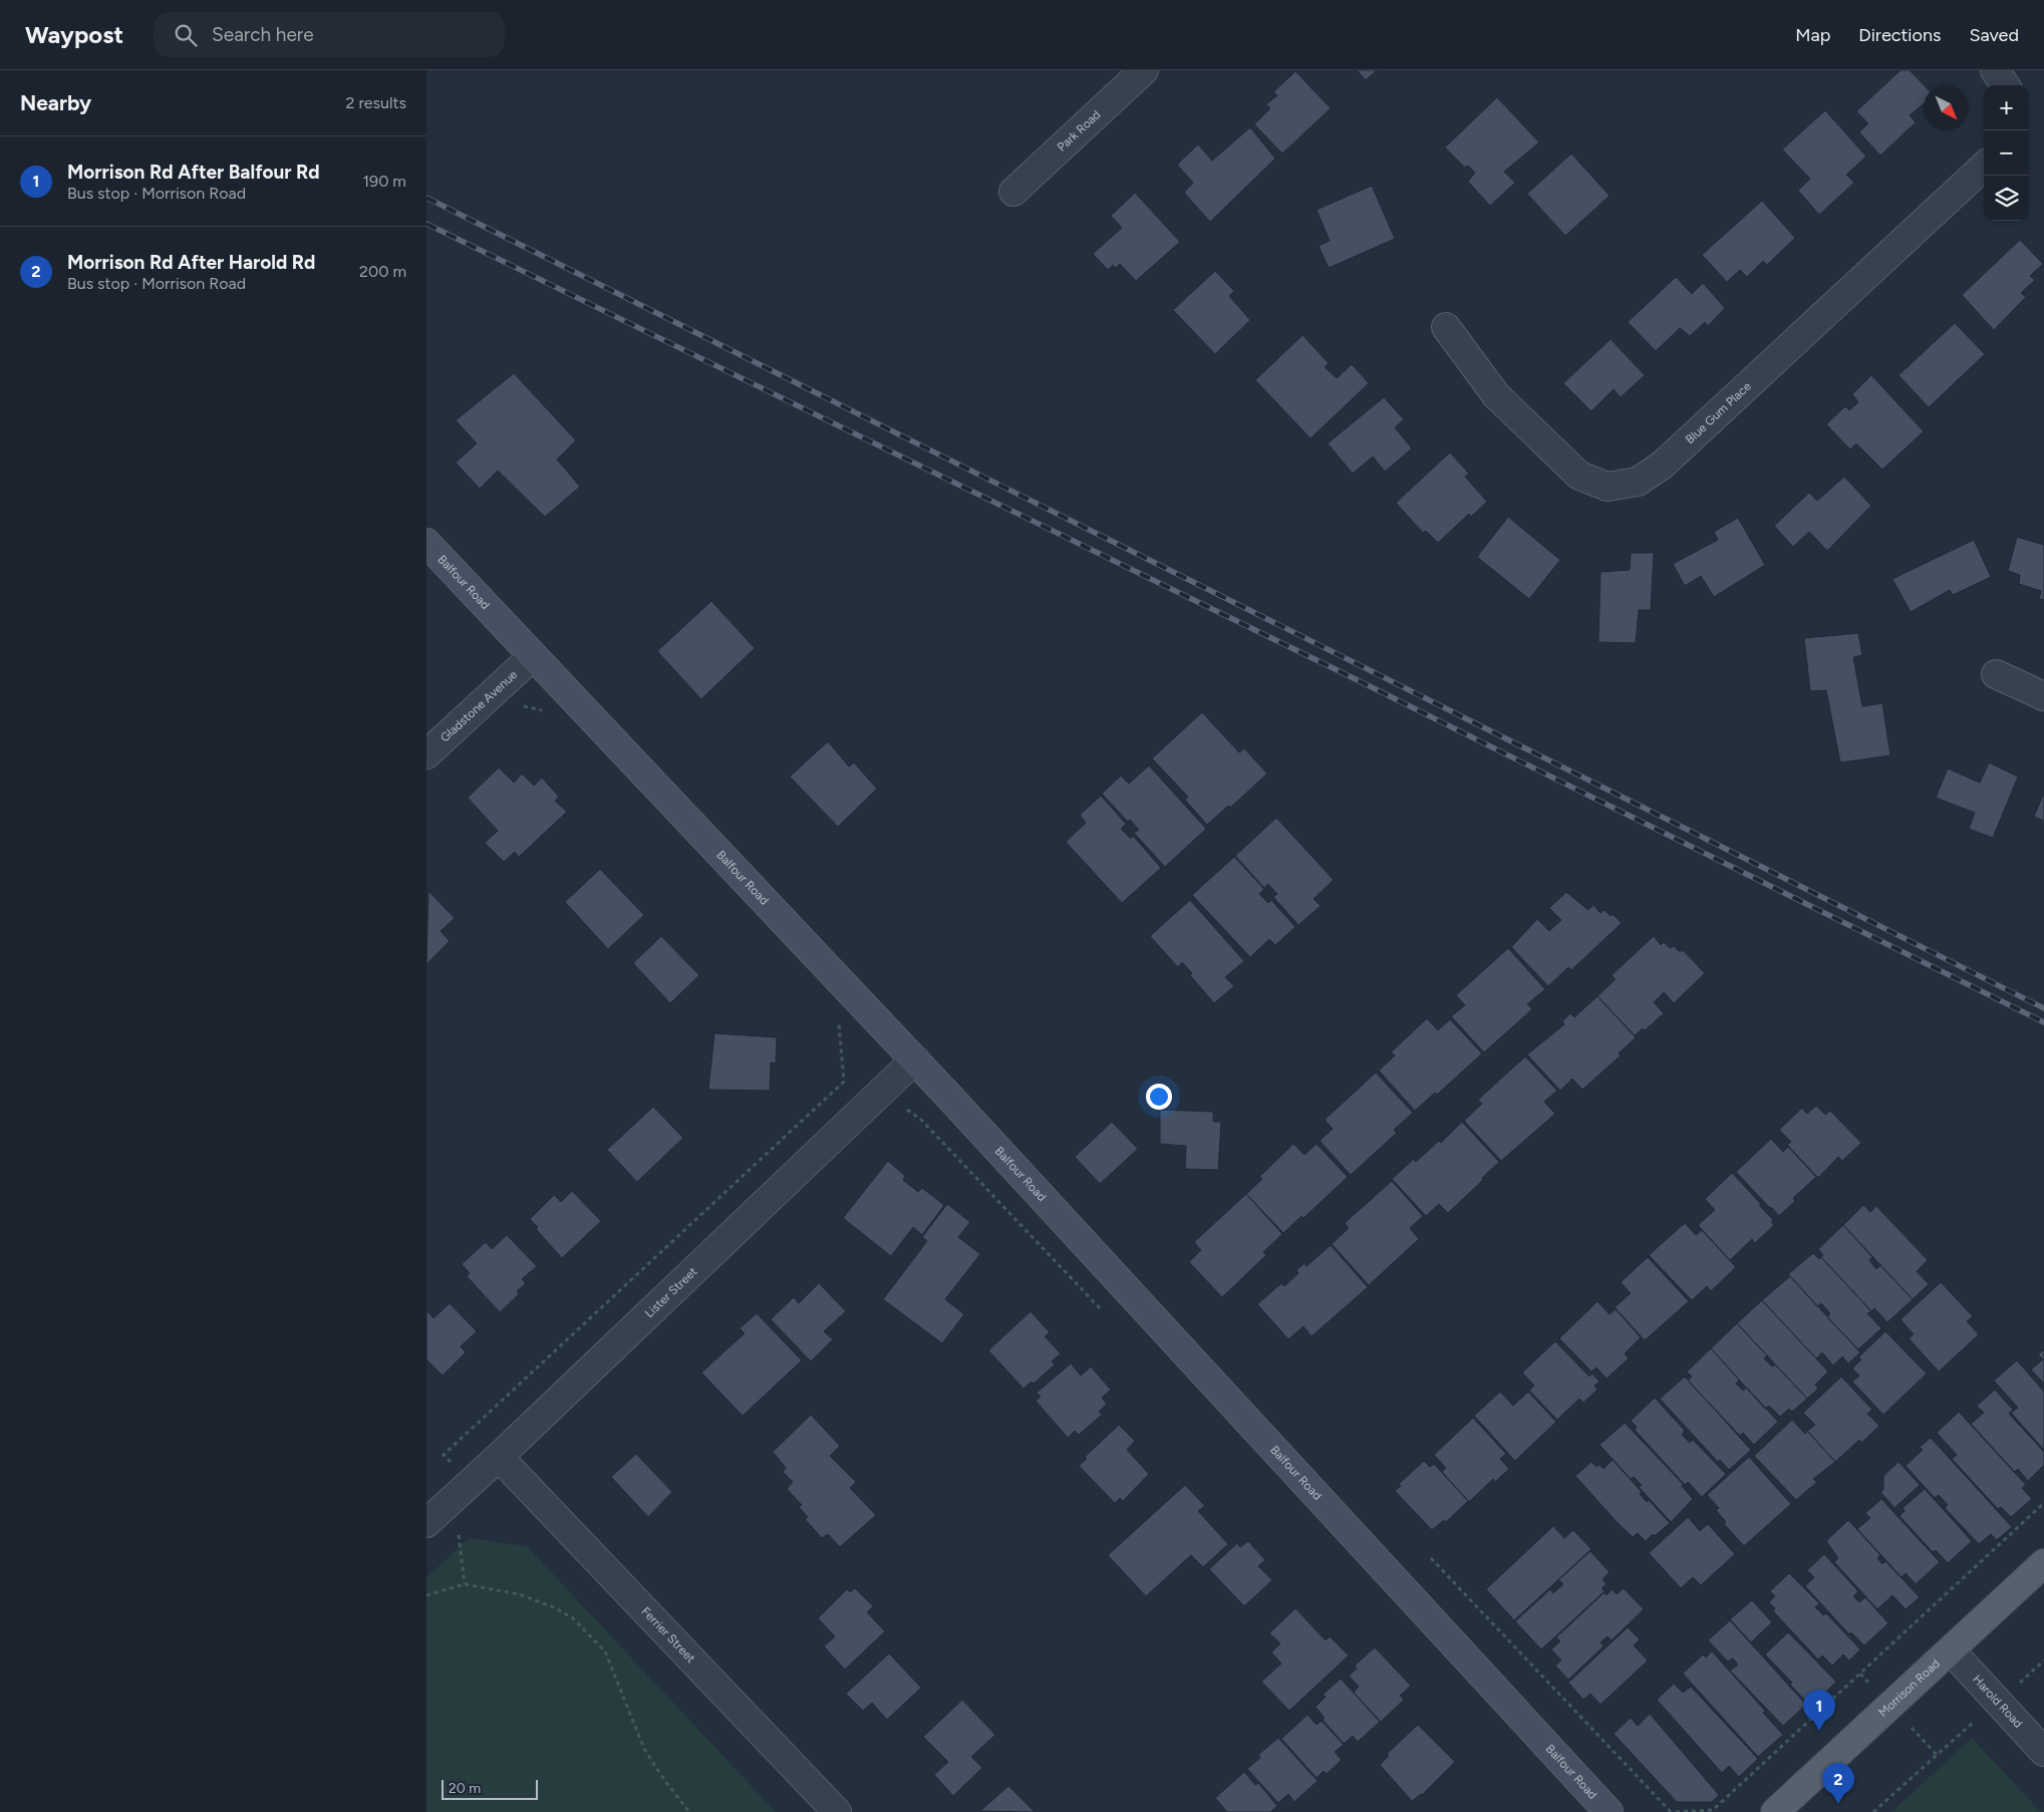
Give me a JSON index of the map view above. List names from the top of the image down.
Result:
{
  "streets": {
    "main road": ["Balfour Road", "Morrison Road"],
    "street": [
      "Park Road",
      "Blue Gum Place",
      "Gladstone Avenue",
      "Lister Street",
      "Ferrier Street",
      "Harold Road"
    ]
  },
  "crossings": [
    ["Balfour Road", "Gladstone Avenue"],
    ["Balfour Road", "Lister Street"],
    ["Lister Street", "Ferrier Street"],
    ["Morrison Road", "Harold Road"]
  ],
  "scale_bar": "20 m",
  "north": "bottom right",
  "page": {
    "header": "Waypost",
    "search": "Search here",
    "nav": ["Map", "Directions", "Saved"],
    "heading": ["Nearby", "2 results"],
    "map_buttons": ["+", "−"],
    "list": [
      {
        "mark": "1",
        "name": "Morrison Rd After Balfour Rd",
        "note": "Bus stop · Morrison Road",
        "value": "190 m"
      },
      {
        "mark": "2",
        "name": "Morrison Rd After Harold Rd",
        "note": "Bus stop · Morrison Road",
        "value": "200 m"
      }
    ],
    "pins": ["1", "2"],
    "scale": "20 m"
  }
}
